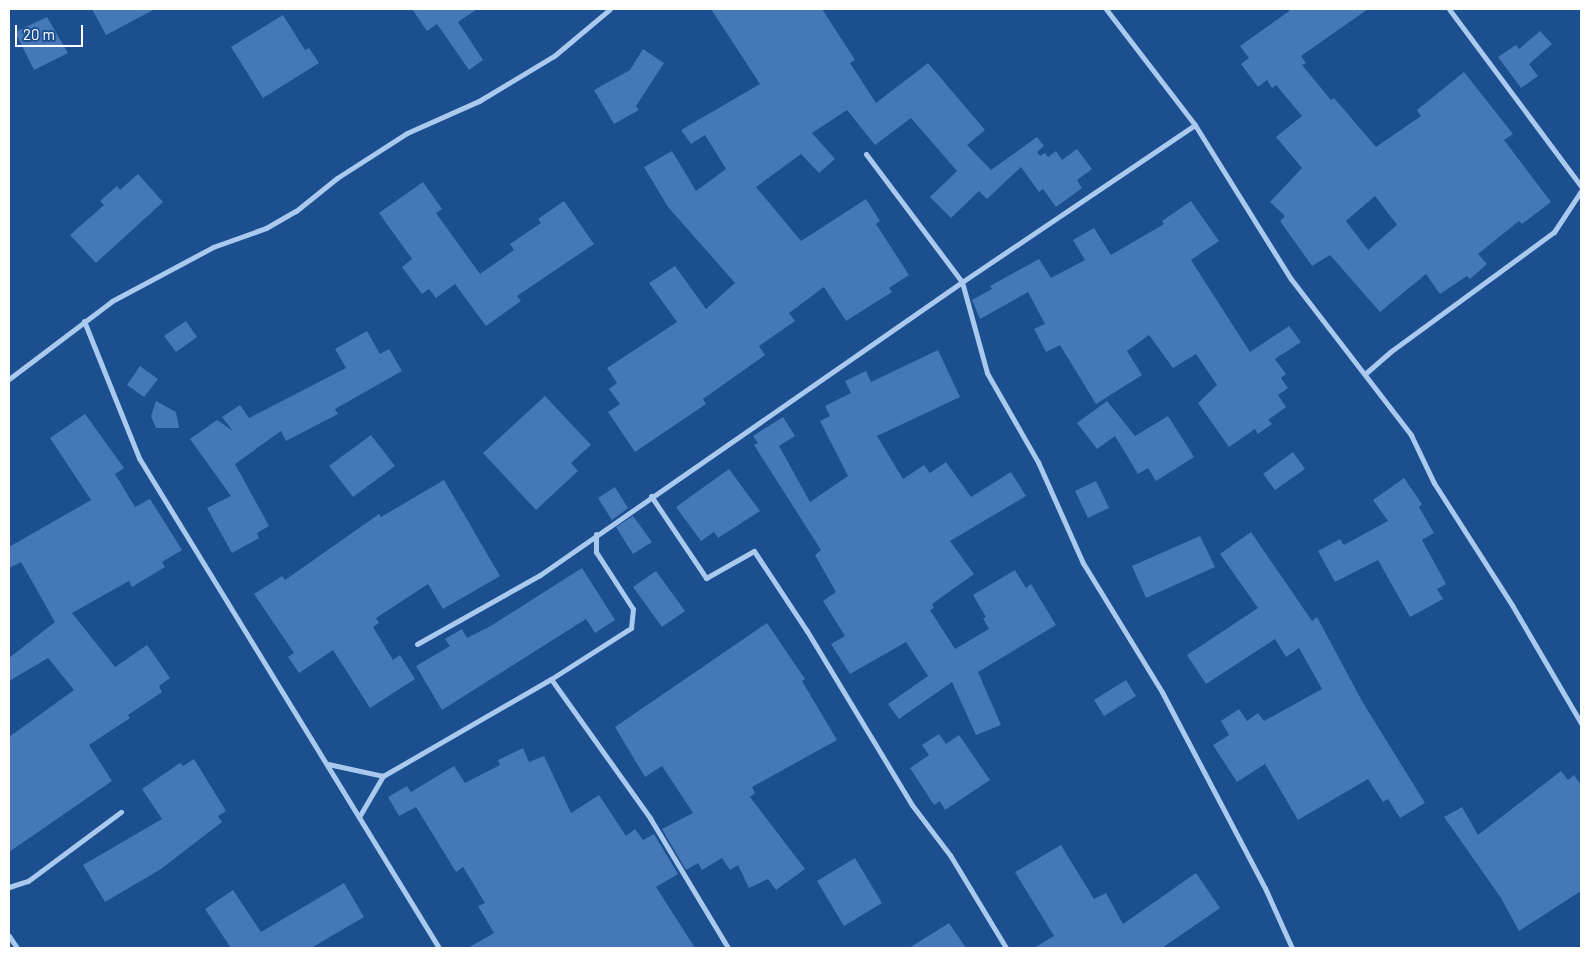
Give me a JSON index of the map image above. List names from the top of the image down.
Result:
{
  "scale_bar": "20 m"
}
